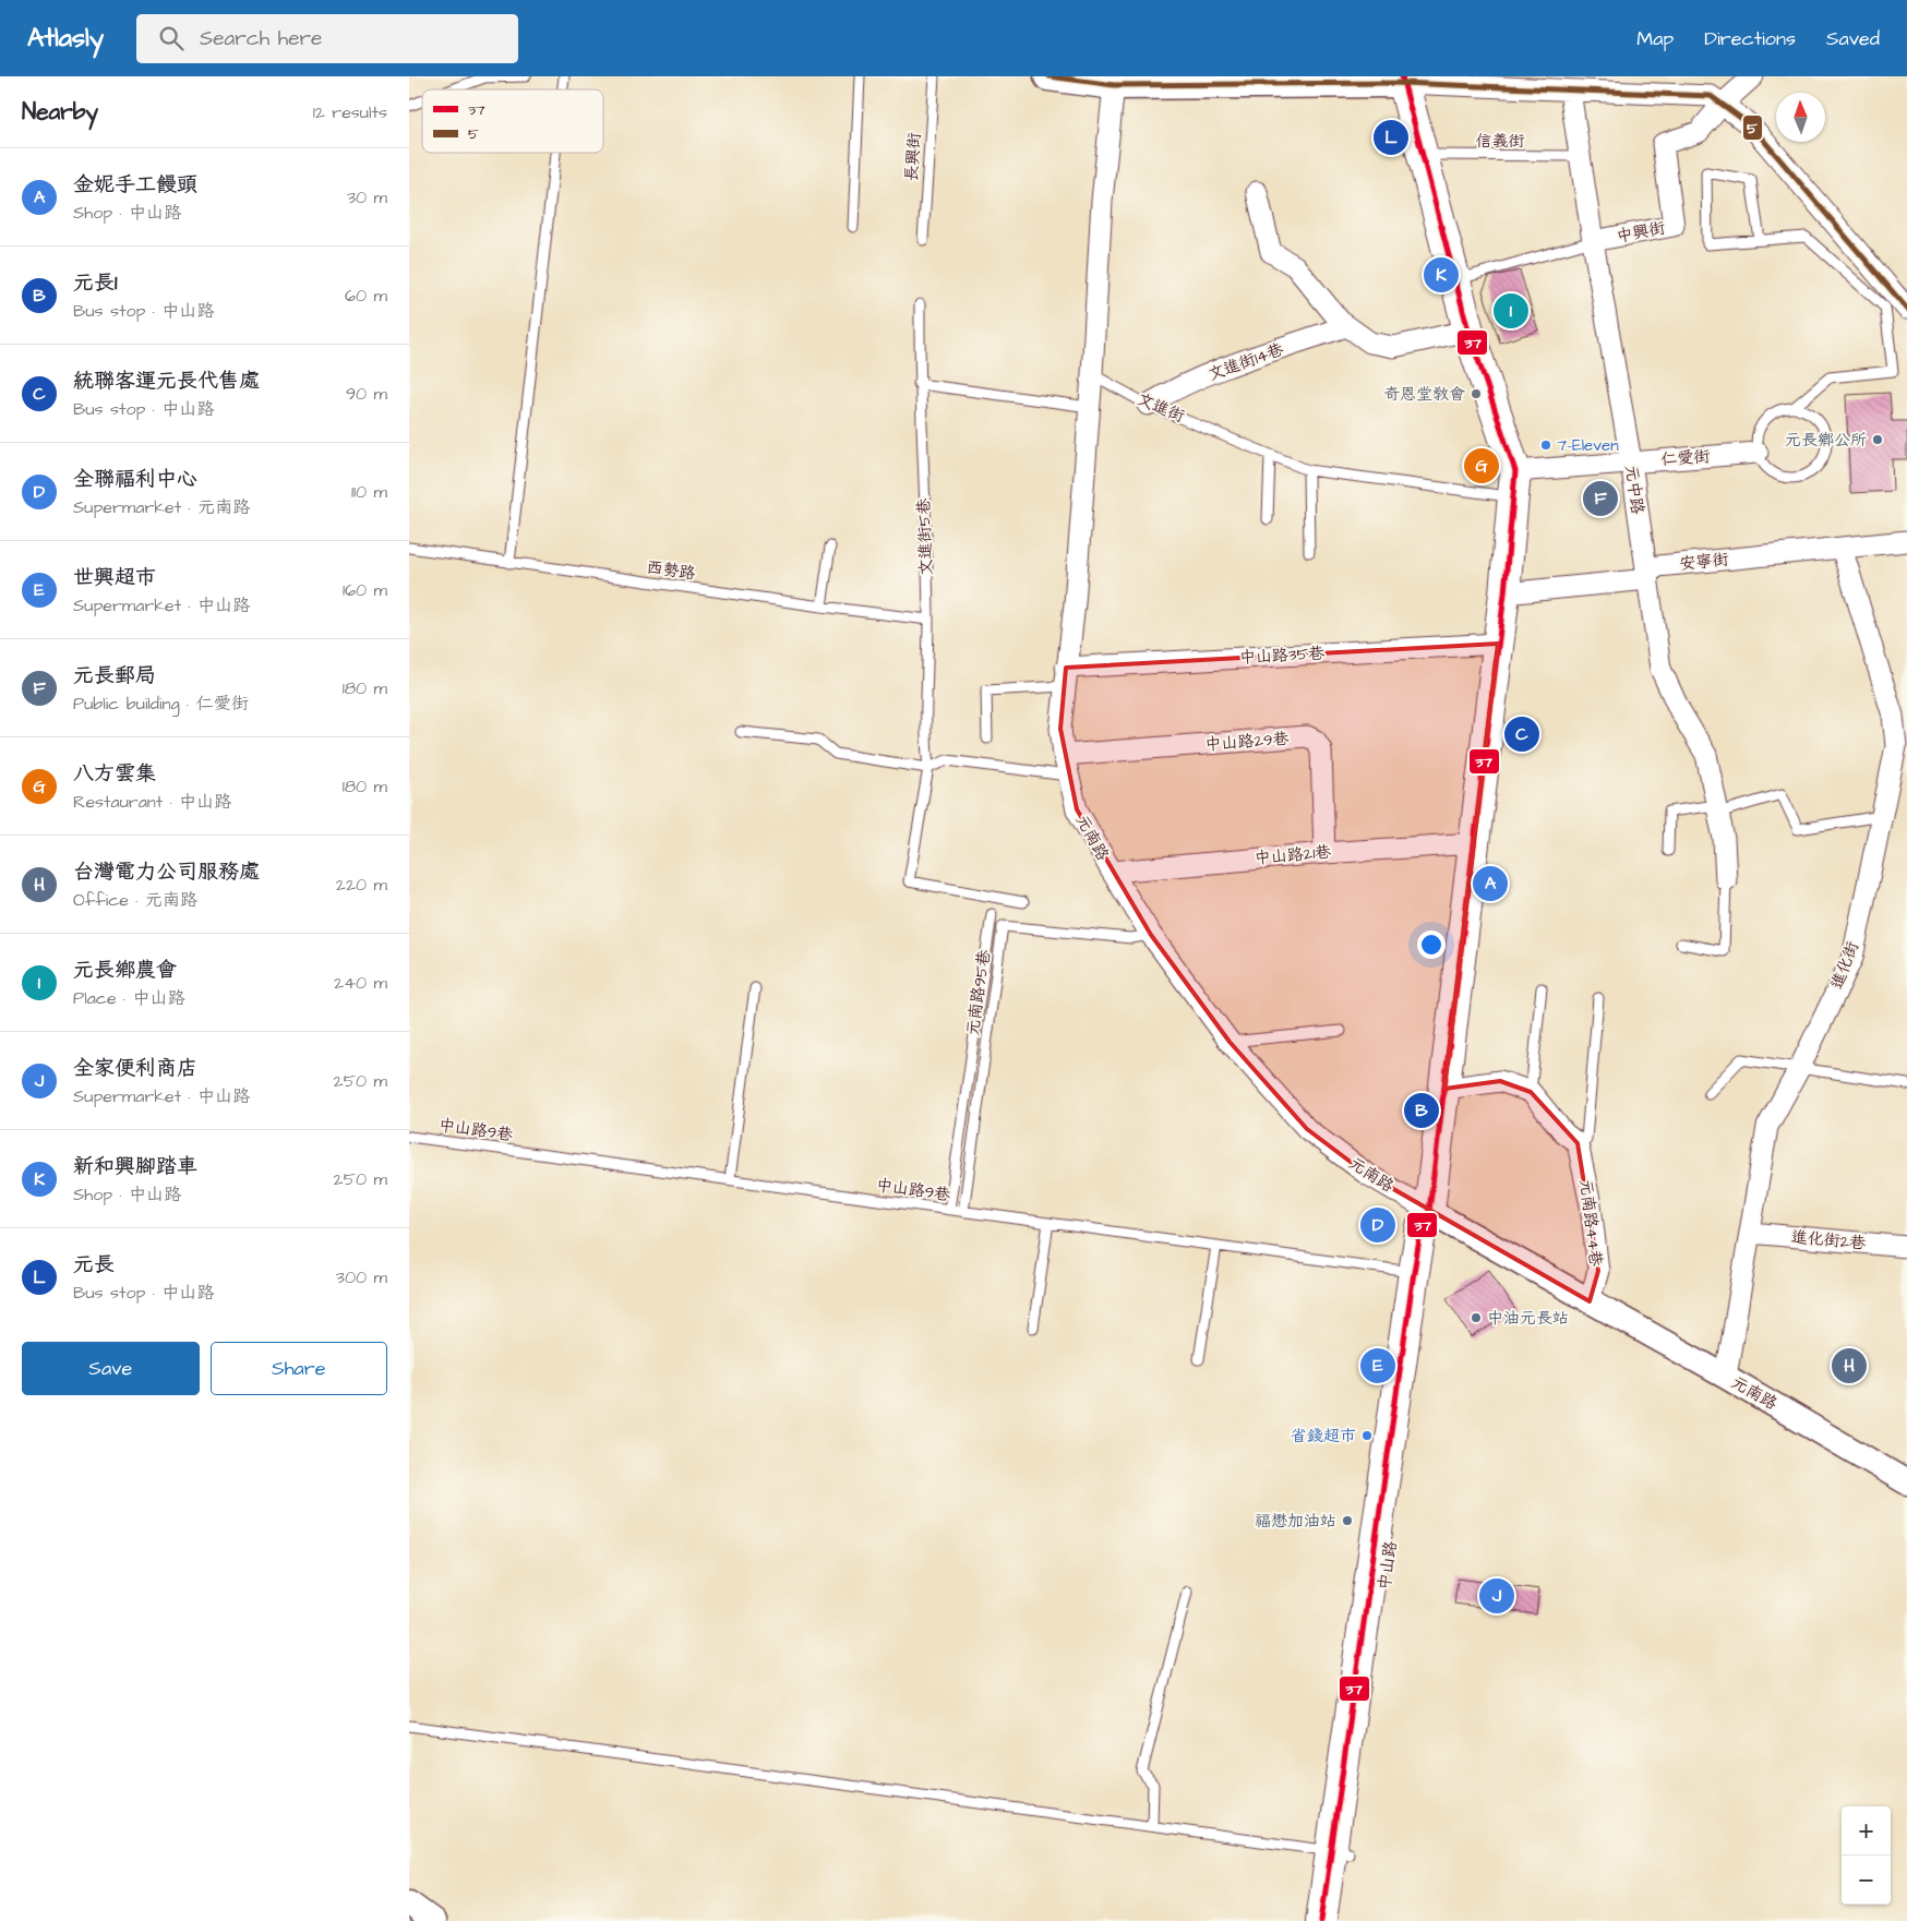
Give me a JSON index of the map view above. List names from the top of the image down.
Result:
{
  "streets": {
    "main road": ["中山路"],
    "street": [
      "中興街",
      "文進街14巷",
      "仁愛街",
      "元中路",
      "安寧街",
      "中山路35巷",
      "中山路29巷",
      "元南路",
      "中山路21巷",
      "進化街",
      "元南路44巷",
      "進化街2巷"
    ],
    "lane": [
      "信義街",
      "長興街",
      "文進街",
      "文進街5巷",
      "西勢路",
      "元南路95巷",
      "中山路9巷"
    ]
  },
  "crossings": [
    ["信義街", "元中路"],
    ["信義街", "中山路"],
    ["中興街", "元中路"],
    ["中興街", "中山路"],
    ["文進街14巷", "文進街"],
    ["文進街", "仁愛街"],
    ["文進街", "中山路"],
    ["仁愛街", "元中路"],
    ["仁愛街", "中山路"],
    ["元中路", "安寧街"],
    ["文進街5巷", "西勢路"],
    ["安寧街", "進化街"],
    ["安寧街", "中山路"],
    ["中山路35巷", "元南路"],
    ["中山路35巷", "中山路"],
    ["中山路29巷", "元南路"],
    ["中山路29巷", "中山路21巷"],
    ["元南路", "中山路21巷"],
    ["元南路", "進化街"],
    ["元南路", "元南路95巷"],
    ["元南路", "元南路44巷"],
    ["元南路", "中山路"],
    ["中山路21巷", "中山路"],
    ["進化街", "進化街2巷"],
    ["元南路95巷", "中山路9巷"],
    ["中山路9巷", "中山路"]
  ],
  "places": [
    "奇恩堂教會",
    "元長鄉公所",
    "7-Eleven",
    "中油元長站",
    "省錢超市",
    "福懋加油站"
  ],
  "lines": ["transit line 37", "transit line 5"],
  "legend": ["37", "5"],
  "north": "top",
  "page": {
    "header": "Atlasly",
    "search": "Search here",
    "nav": ["Map", "Directions", "Saved"],
    "heading": ["Nearby", "12 results"],
    "pins": [
      "L",
      "K",
      "I",
      "G",
      "F",
      "C",
      "A",
      "B",
      "D",
      "E",
      "H",
      "J"
    ],
    "list": [
      {
        "mark": "A",
        "name": "金妮手工饅頭",
        "note": "Shop · 中山路",
        "value": "30 m"
      },
      {
        "mark": "B",
        "name": "元長1",
        "note": "Bus stop · 中山路",
        "value": "60 m"
      },
      {
        "mark": "C",
        "name": "統聯客運元長代售處",
        "note": "Bus stop · 中山路",
        "value": "90 m"
      },
      {
        "mark": "D",
        "name": "全聯福利中心",
        "note": "Supermarket · 元南路",
        "value": "110 m"
      },
      {
        "mark": "E",
        "name": "世興超市",
        "note": "Supermarket · 中山路",
        "value": "160 m"
      },
      {
        "mark": "F",
        "name": "元長郵局",
        "note": "Public building · 仁愛街",
        "value": "180 m"
      },
      {
        "mark": "G",
        "name": "八方雲集",
        "note": "Restaurant · 中山路",
        "value": "180 m"
      },
      {
        "mark": "H",
        "name": "台灣電力公司服務處",
        "note": "Office · 元南路",
        "value": "220 m"
      },
      {
        "mark": "I",
        "name": "元長鄉農會",
        "note": "Place · 中山路",
        "value": "240 m"
      },
      {
        "mark": "J",
        "name": "全家便利商店",
        "note": "Supermarket · 中山路",
        "value": "250 m"
      },
      {
        "mark": "K",
        "name": "新和興腳踏車",
        "note": "Shop · 中山路",
        "value": "250 m"
      },
      {
        "mark": "L",
        "name": "元長",
        "note": "Bus stop · 中山路",
        "value": "300 m"
      }
    ],
    "buttons": ["Save", "Share"],
    "map_buttons": ["+", "−"]
  }
}
